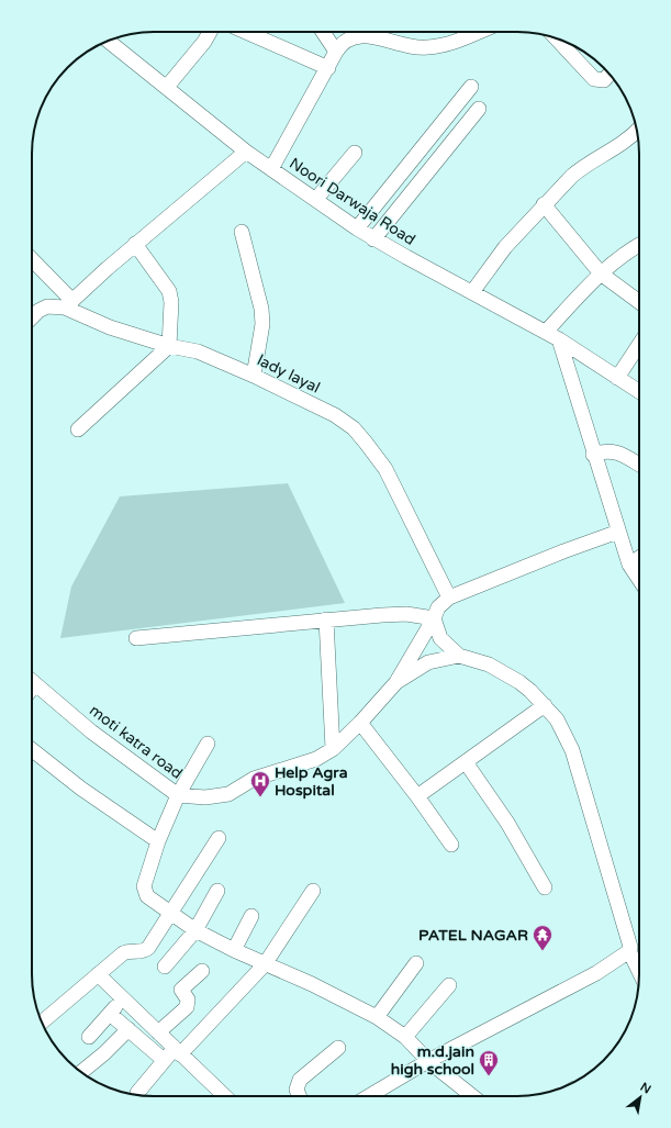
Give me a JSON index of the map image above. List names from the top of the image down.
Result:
{
  "streets": {
    "street": ["Noori Darwaja Road", "lady layal", "moti katra road"]
  },
  "places": {
    "hospital": ["Help Agra Hospital"],
    "temple": ["PATEL NAGAR"],
    "building": ["m.d.jain high school"]
  },
  "north": "top right"
}
